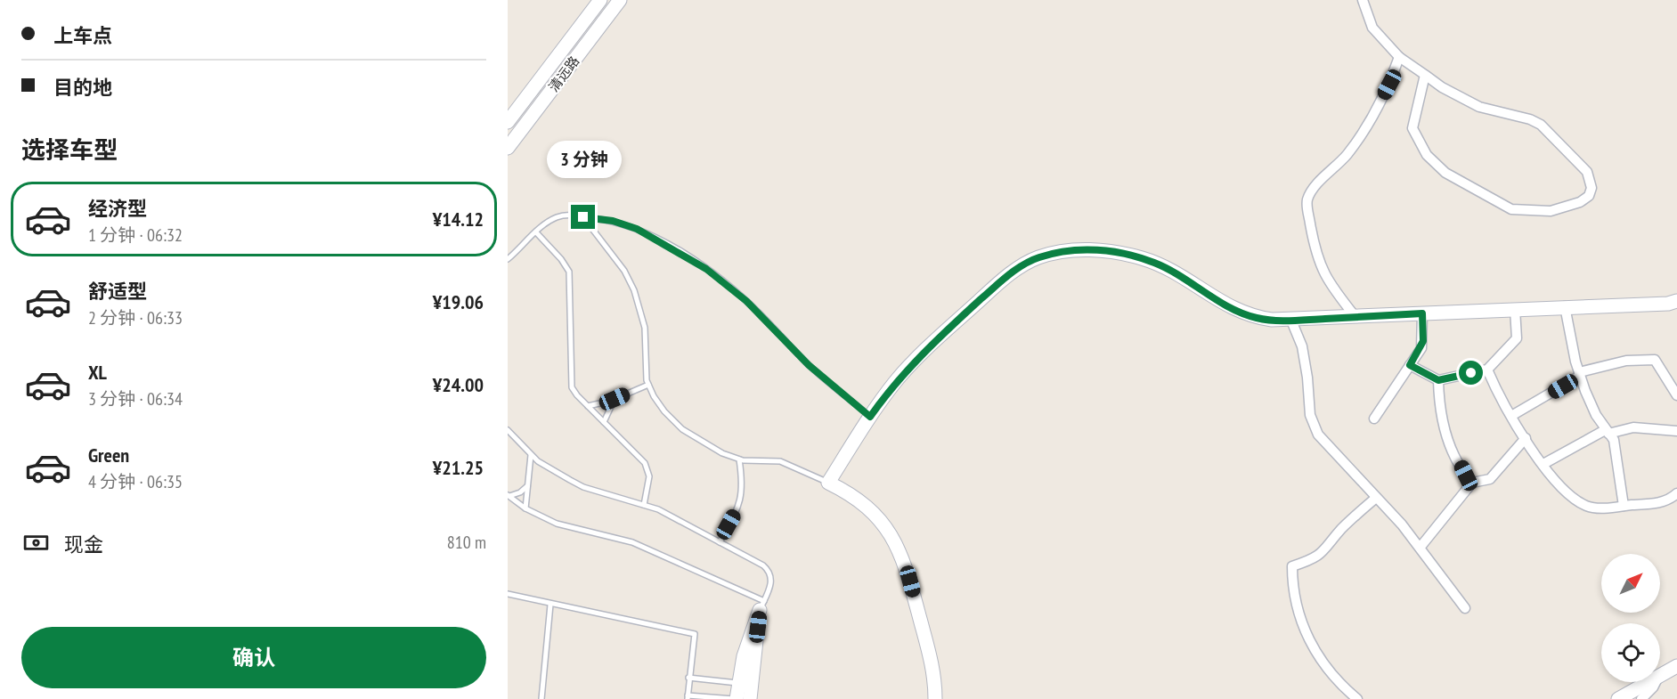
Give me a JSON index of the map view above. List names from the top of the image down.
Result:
{
  "streets": {
    "street": ["清远路"]
  },
  "north": "top right",
  "page": {
    "banner": ["上车点", "目的地"],
    "heading": "选择车型",
    "bubble": "3 分钟",
    "list": [
      {
        "name": "经济型",
        "note": "1 分钟 · 06:32",
        "value": "¥14.12"
      },
      {
        "name": "舒适型",
        "note": "2 分钟 · 06:33",
        "value": "¥19.06"
      },
      {
        "name": "XL",
        "note": "3 分钟 · 06:34",
        "value": "¥24.00"
      },
      {
        "name": "Green",
        "note": "4 分钟 · 06:35",
        "value": "¥21.25"
      }
    ],
    "pay": ["现金", "810 m"],
    "buttons": "确认"
  }
}
